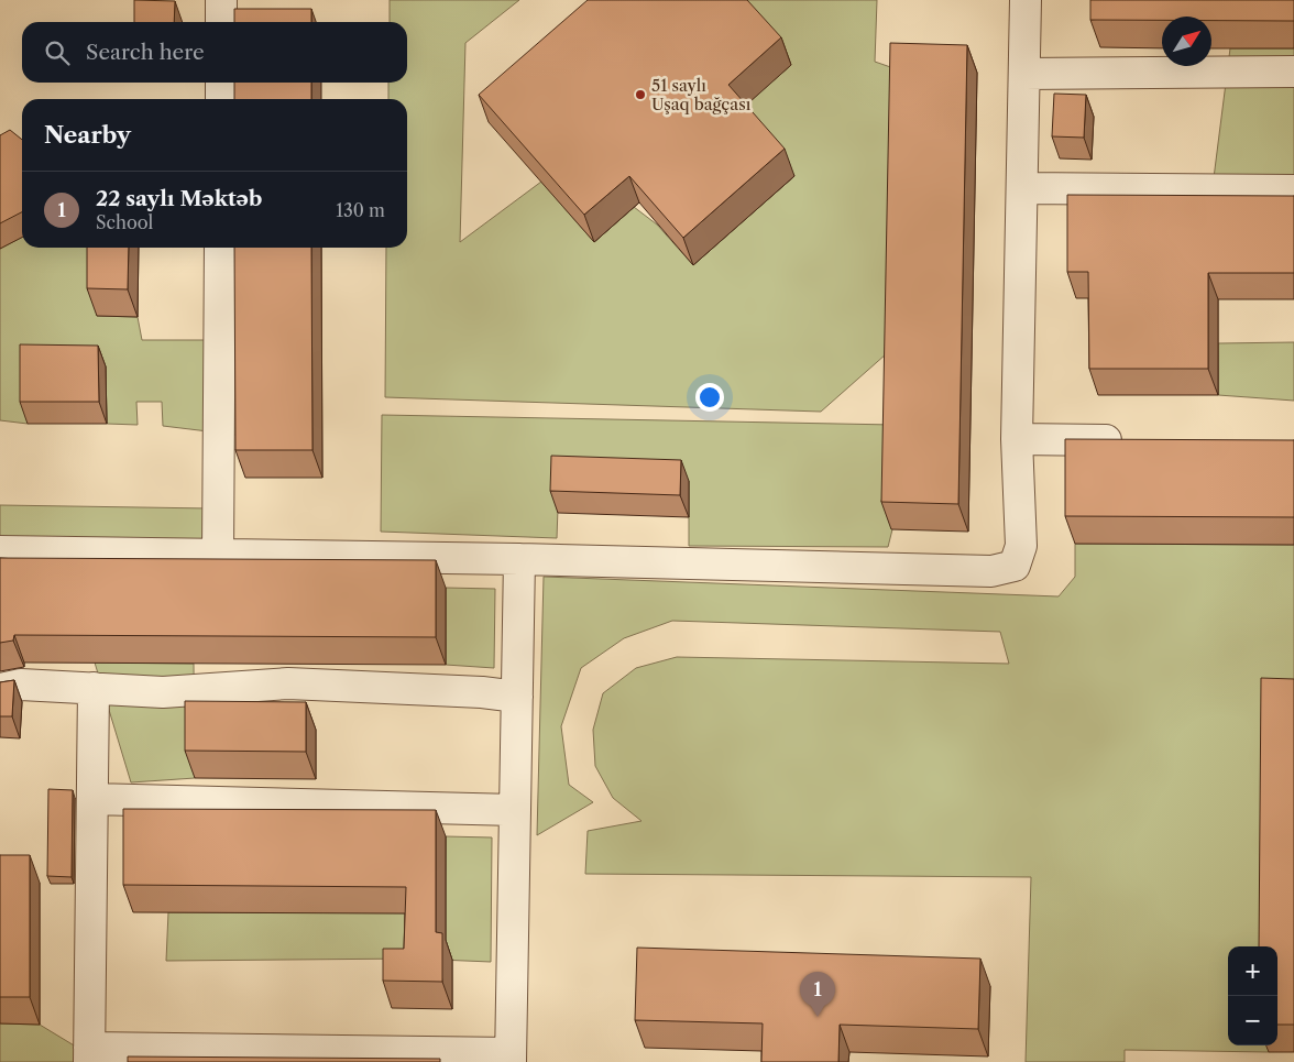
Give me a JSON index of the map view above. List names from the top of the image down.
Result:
{
  "places": ["51 saylı Uşaq bağçası"],
  "north": "top right",
  "page": {
    "search": "Search here",
    "heading": "Nearby",
    "list": [
      {
        "mark": "1",
        "name": "22 saylı Məktəb",
        "note": "School",
        "value": "130 m"
      }
    ],
    "map_buttons": ["+", "−"],
    "pins": "1"
  }
}
